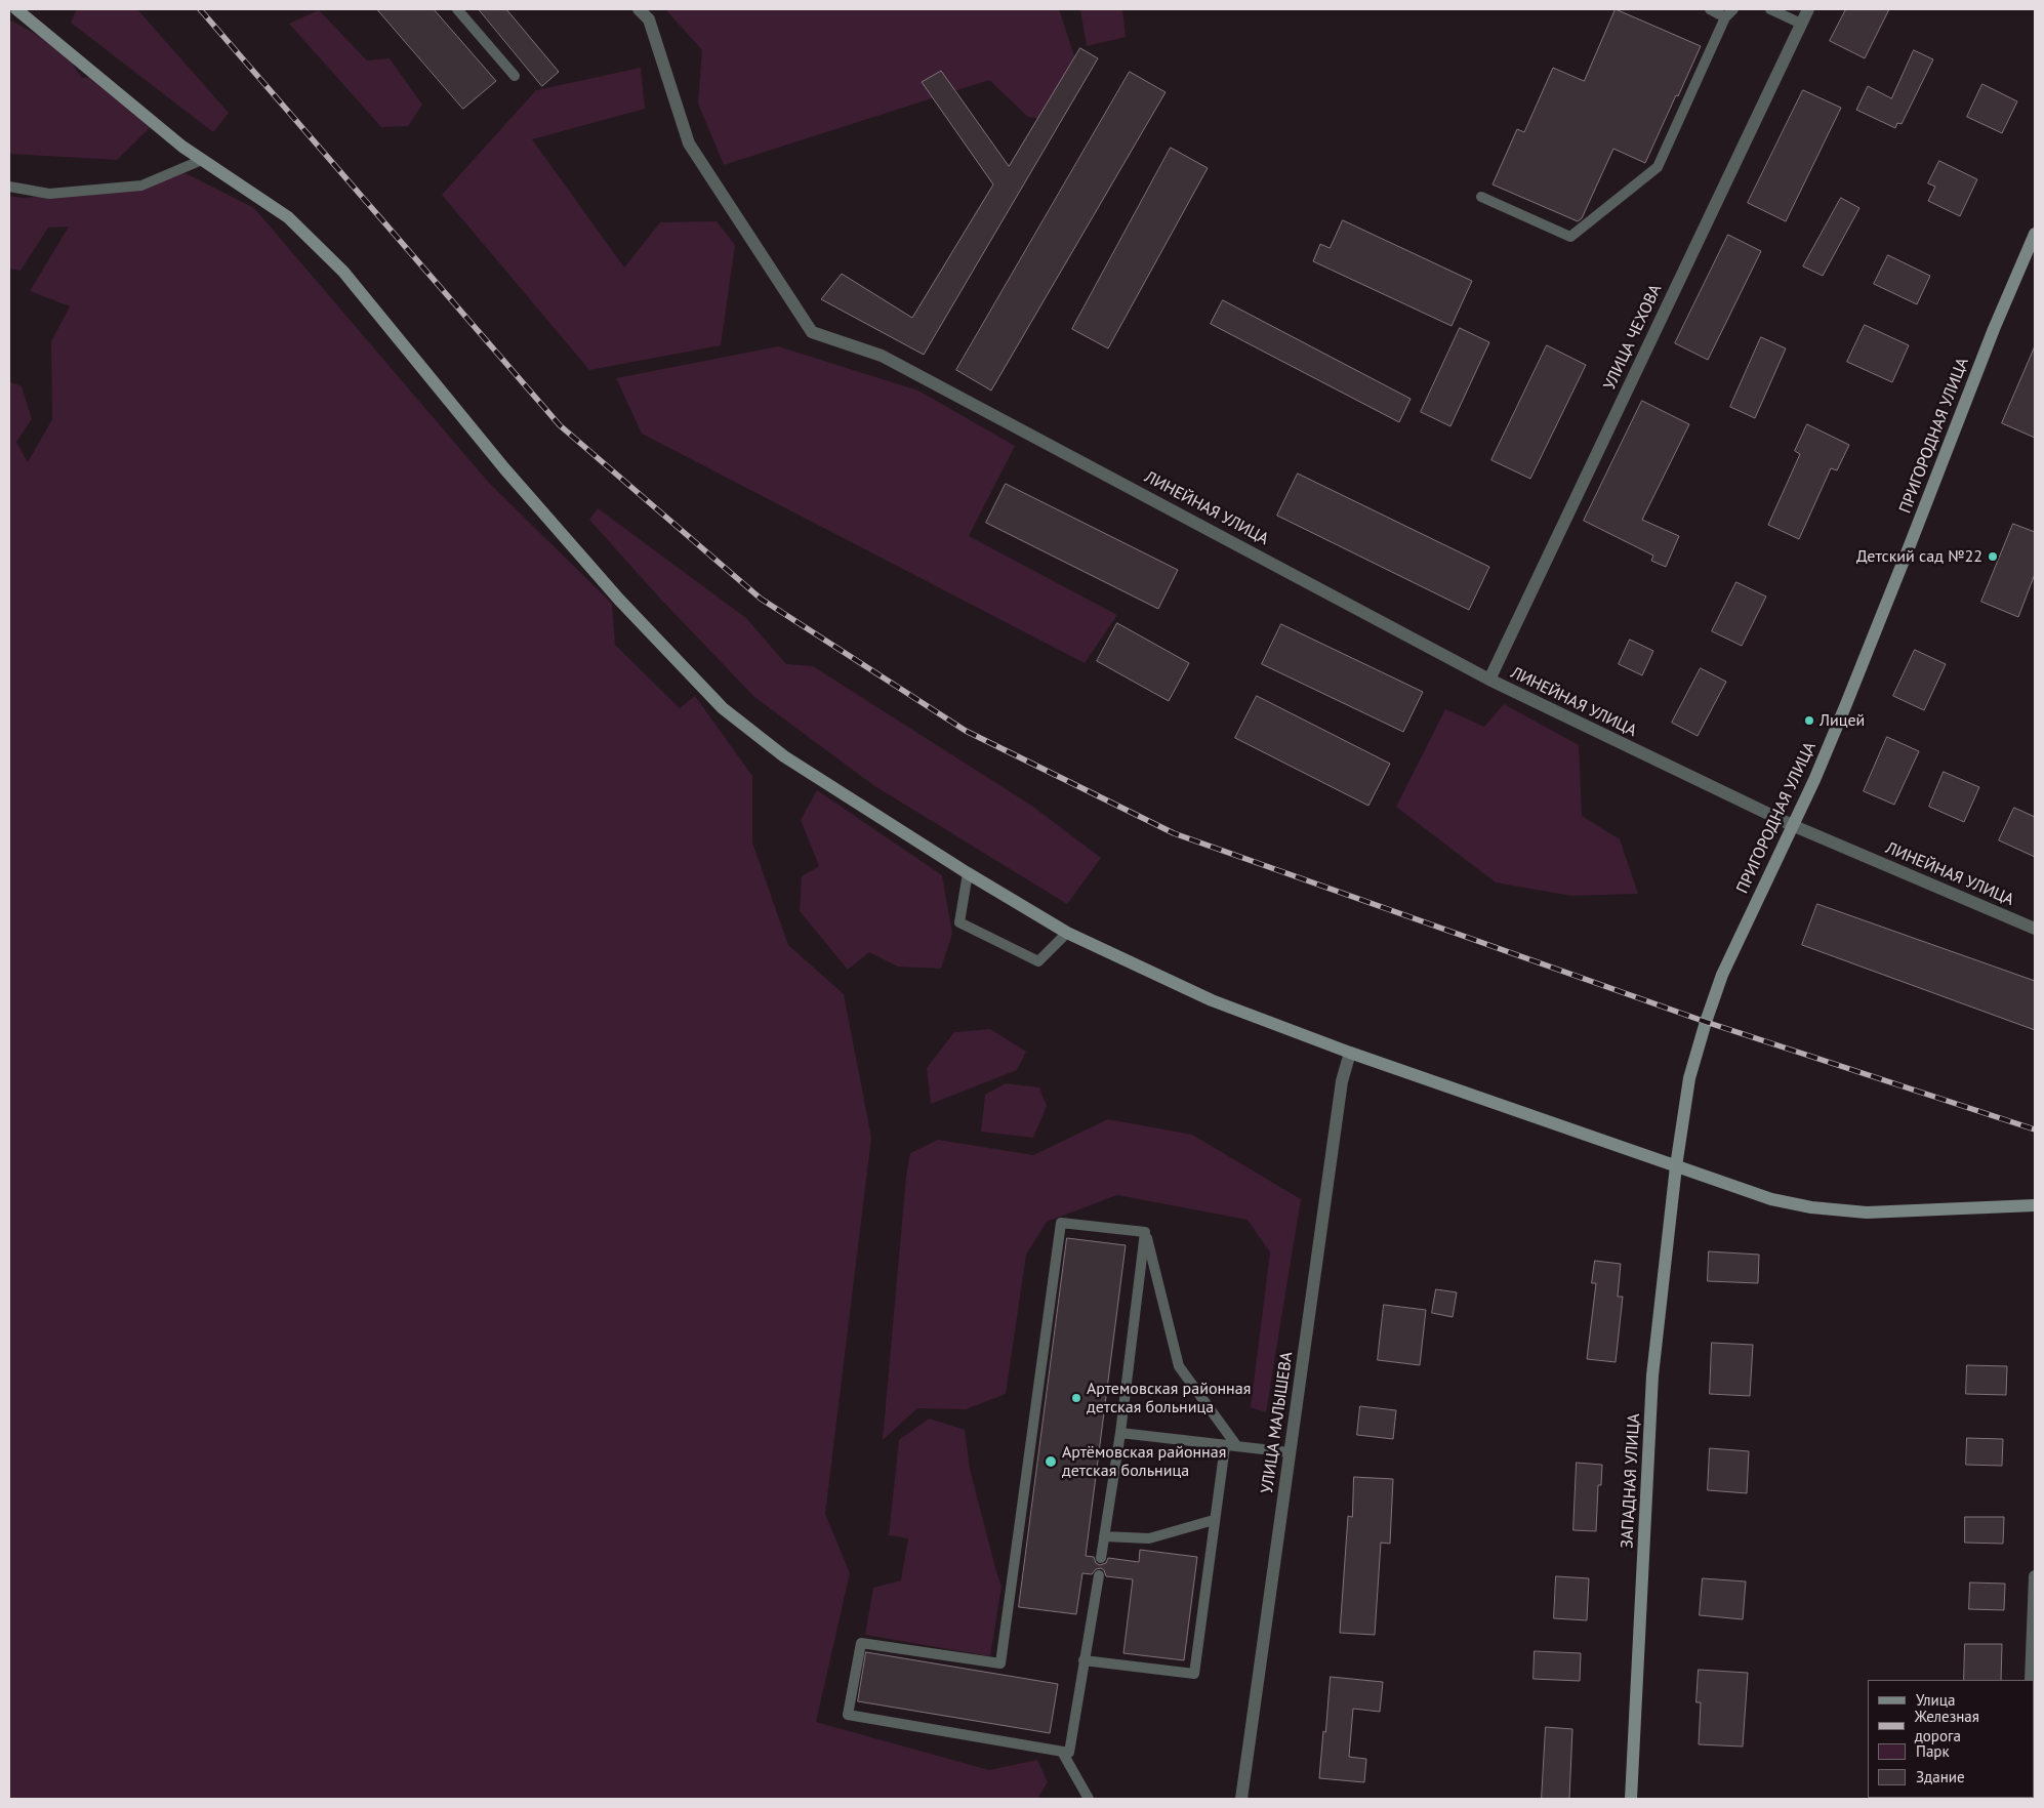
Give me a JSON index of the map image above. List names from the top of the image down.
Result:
{
  "streets": {
    "main road": ["ПРИГОРОДНАЯ УЛИЦА", "ЗАПАДНАЯ УЛИЦА"],
    "street": ["УЛИЦА ЧЕХОВА", "ЛИНЕЙНАЯ УЛИЦА", "УЛИЦА МАЛЫШЕВА"]
  },
  "crossings": [
    ["УЛИЦА ЧЕХОВА", "ЛИНЕЙНАЯ УЛИЦА"],
    ["ПРИГОРОДНАЯ УЛИЦА", "ЛИНЕЙНАЯ УЛИЦА"],
    ["ПРИГОРОДНАЯ УЛИЦА", "ЗАПАДНАЯ УЛИЦА"]
  ],
  "places": [
    "Детский сад №22",
    "Лицей",
    "Артемовская районная детская больница",
    "Артёмовская районная детская больница"
  ],
  "legend": [
    "Улица",
    "Железная дорога",
    "Парк",
    "Здание"
  ]
}
